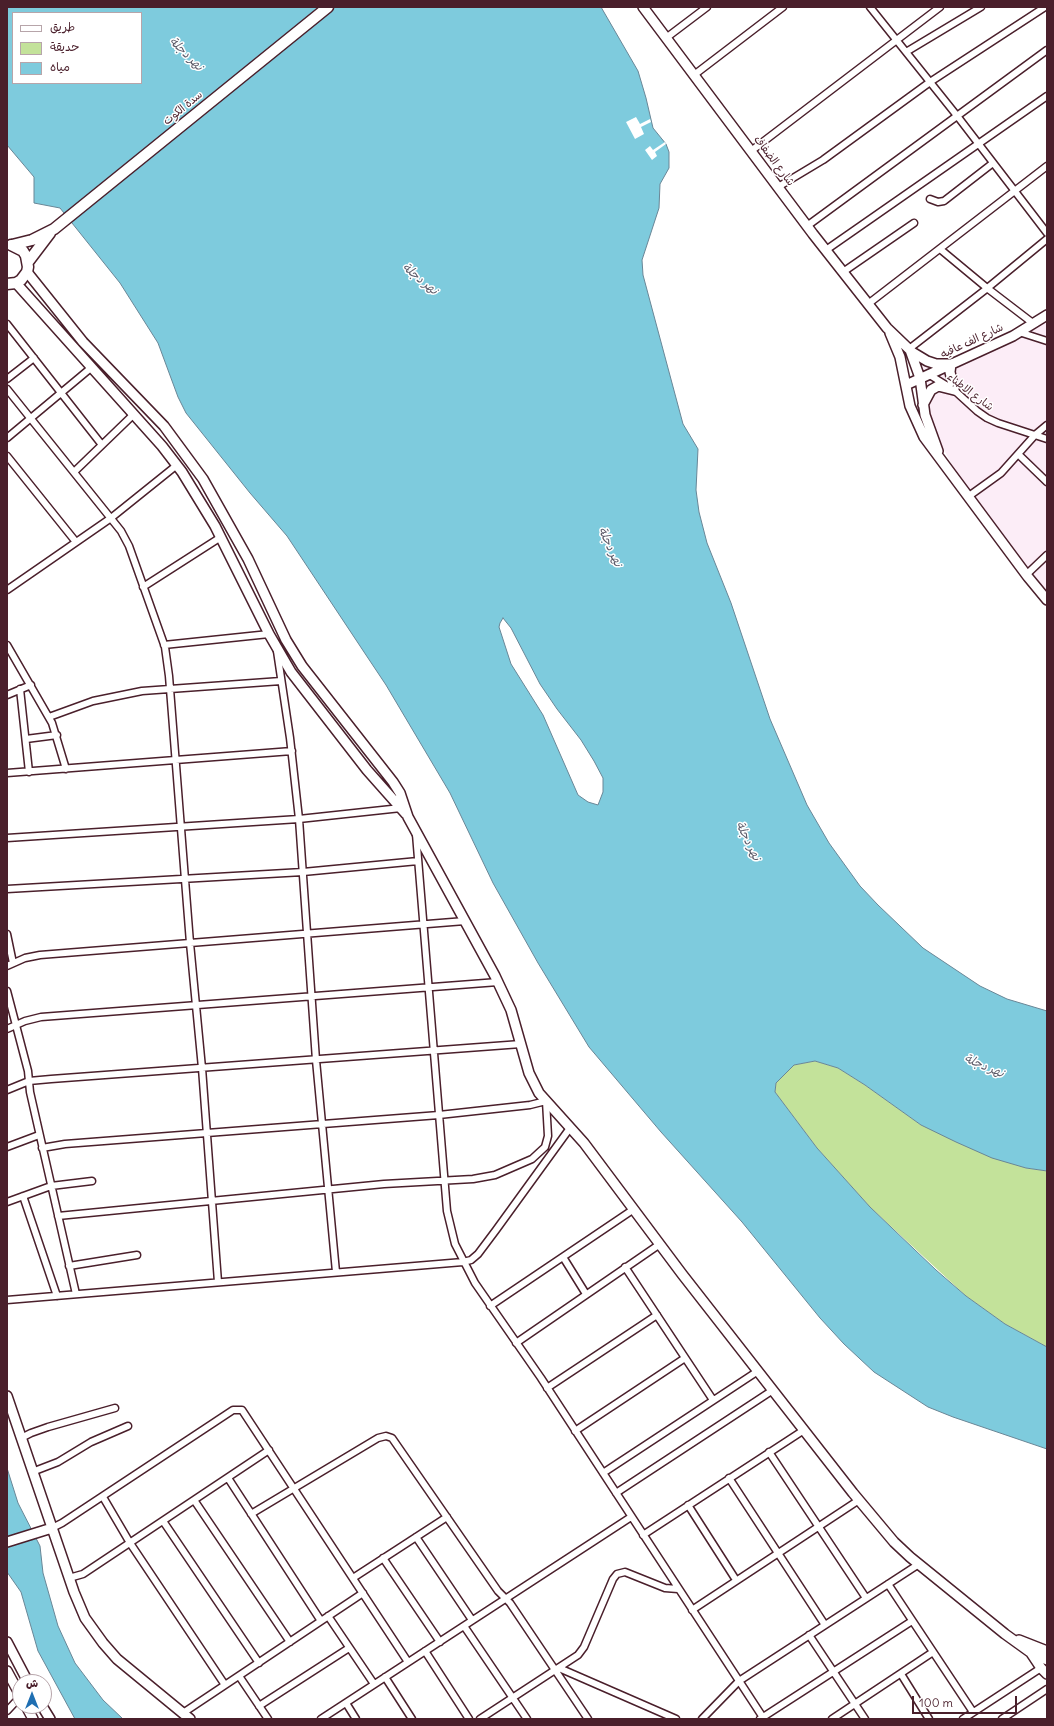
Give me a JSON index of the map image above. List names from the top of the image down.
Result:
{
  "streets": {
    "main road": ["سدة الكوت", "شارع الضفاف", "شارع الف عافيه"],
    "street": ["شارع الاطباء"]
  },
  "crossings": [
    ["شارع الف عافيه", "شارع الاطباء"]
  ],
  "water": ["نهر دجلة"],
  "legend": ["طريق", "حديقة", "مياه"],
  "scale_bar": "100 m",
  "north": "top"
}
